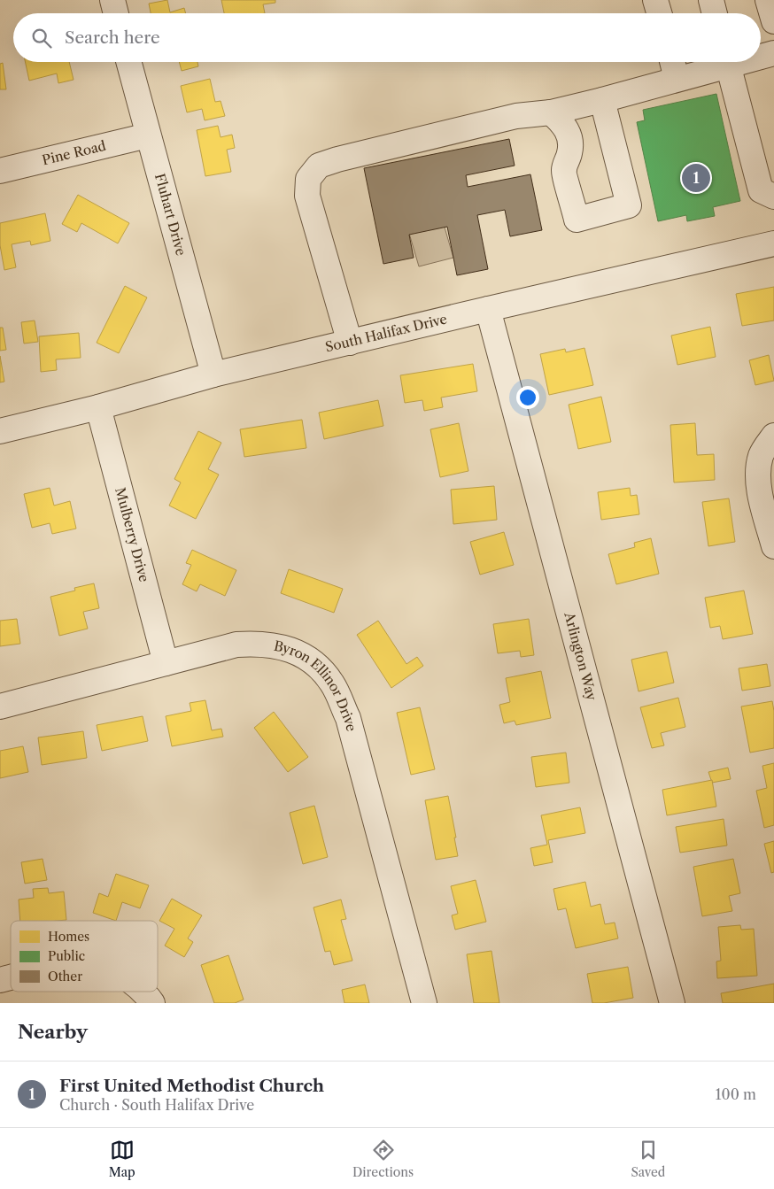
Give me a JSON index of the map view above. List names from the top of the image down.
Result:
{
  "streets": {
    "street": [
      "Pine Road",
      "Fluhart Drive",
      "South Halifax Drive",
      "Mulberry Drive",
      "Arlington Way",
      "Byron Ellinor Drive"
    ]
  },
  "crossings": [
    ["Pine Road", "Fluhart Drive"],
    ["Fluhart Drive", "South Halifax Drive"],
    ["South Halifax Drive", "Mulberry Drive"],
    ["South Halifax Drive", "Arlington Way"],
    ["Mulberry Drive", "Byron Ellinor Drive"]
  ],
  "legend": ["Homes", "Public", "Other"],
  "page": {
    "search": "Search here",
    "pins": "1",
    "heading": "Nearby",
    "list": [
      {
        "mark": "1",
        "name": "First United Methodist Church",
        "note": "Church · South Halifax Drive",
        "value": "100 m"
      }
    ],
    "nav": ["Map", "Directions", "Saved"]
  }
}
